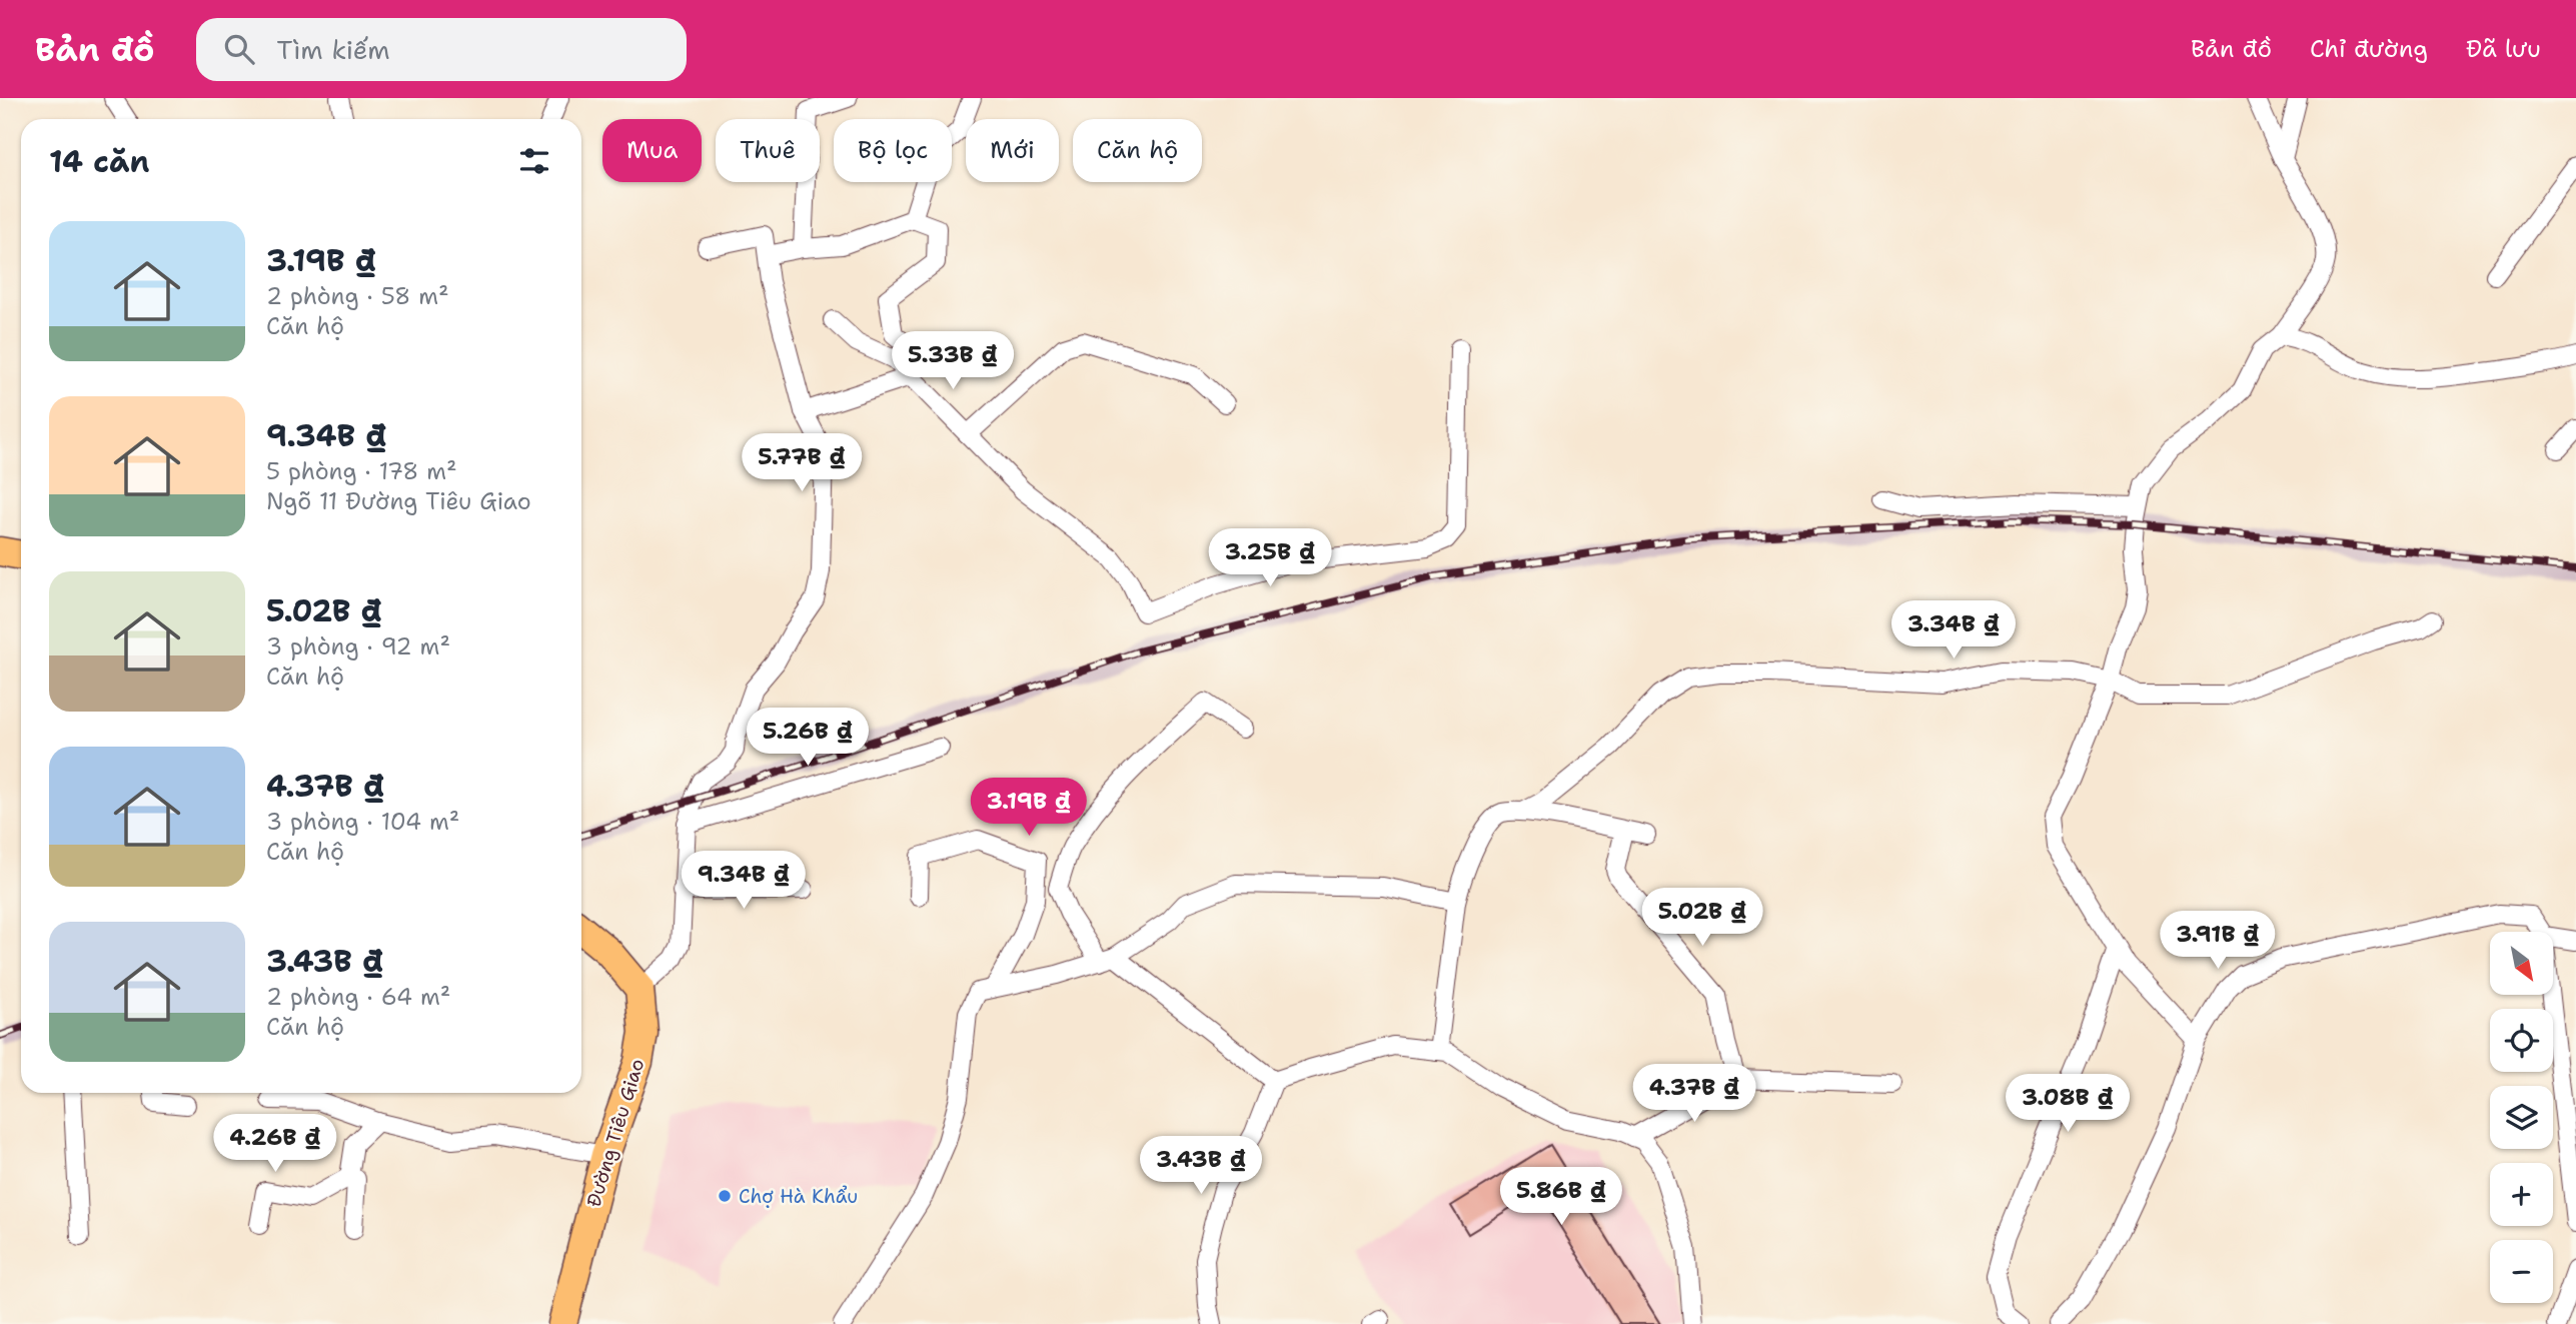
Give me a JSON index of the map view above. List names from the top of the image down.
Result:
{
  "streets": {
    "highway": ["Đường Tiêu Giao"]
  },
  "places": ["Chợ Hà Khẩu"],
  "north": "bottom right",
  "page": {
    "header": "Bản đồ",
    "search": "Tìm kiếm",
    "nav": ["Bản đồ", "Chỉ đường", "Đã lưu"],
    "chip": [
      "Mua",
      "Thuê",
      "Bộ lọc",
      "Mới",
      "Căn hộ"
    ],
    "heading": "14 căn",
    "list": [
      {
        "name": "3.19B ₫",
        "note": "2 phòng · 58 m² · Căn hộ"
      },
      {
        "name": "9.34B ₫",
        "note": "5 phòng · 178 m² · Ngõ 11 Đường Tiêu Giao"
      },
      {
        "name": "5.02B ₫",
        "note": "3 phòng · 92 m² · Căn hộ"
      },
      {
        "name": "4.37B ₫",
        "note": "3 phòng · 104 m² · Căn hộ"
      },
      {
        "name": "3.43B ₫",
        "note": "2 phòng · 64 m² · Căn hộ"
      }
    ],
    "price": [
      "5.33B ₫",
      "5.77B ₫",
      "3.25B ₫",
      "3.34B ₫",
      "5.26B ₫",
      "3.19B ₫",
      "9.34B ₫",
      "5.02B ₫",
      "3.91B ₫",
      "4.37B ₫",
      "3.08B ₫",
      "4.26B ₫",
      "3.43B ₫",
      "5.86B ₫"
    ],
    "map_buttons": ["+", "−"]
  }
}
